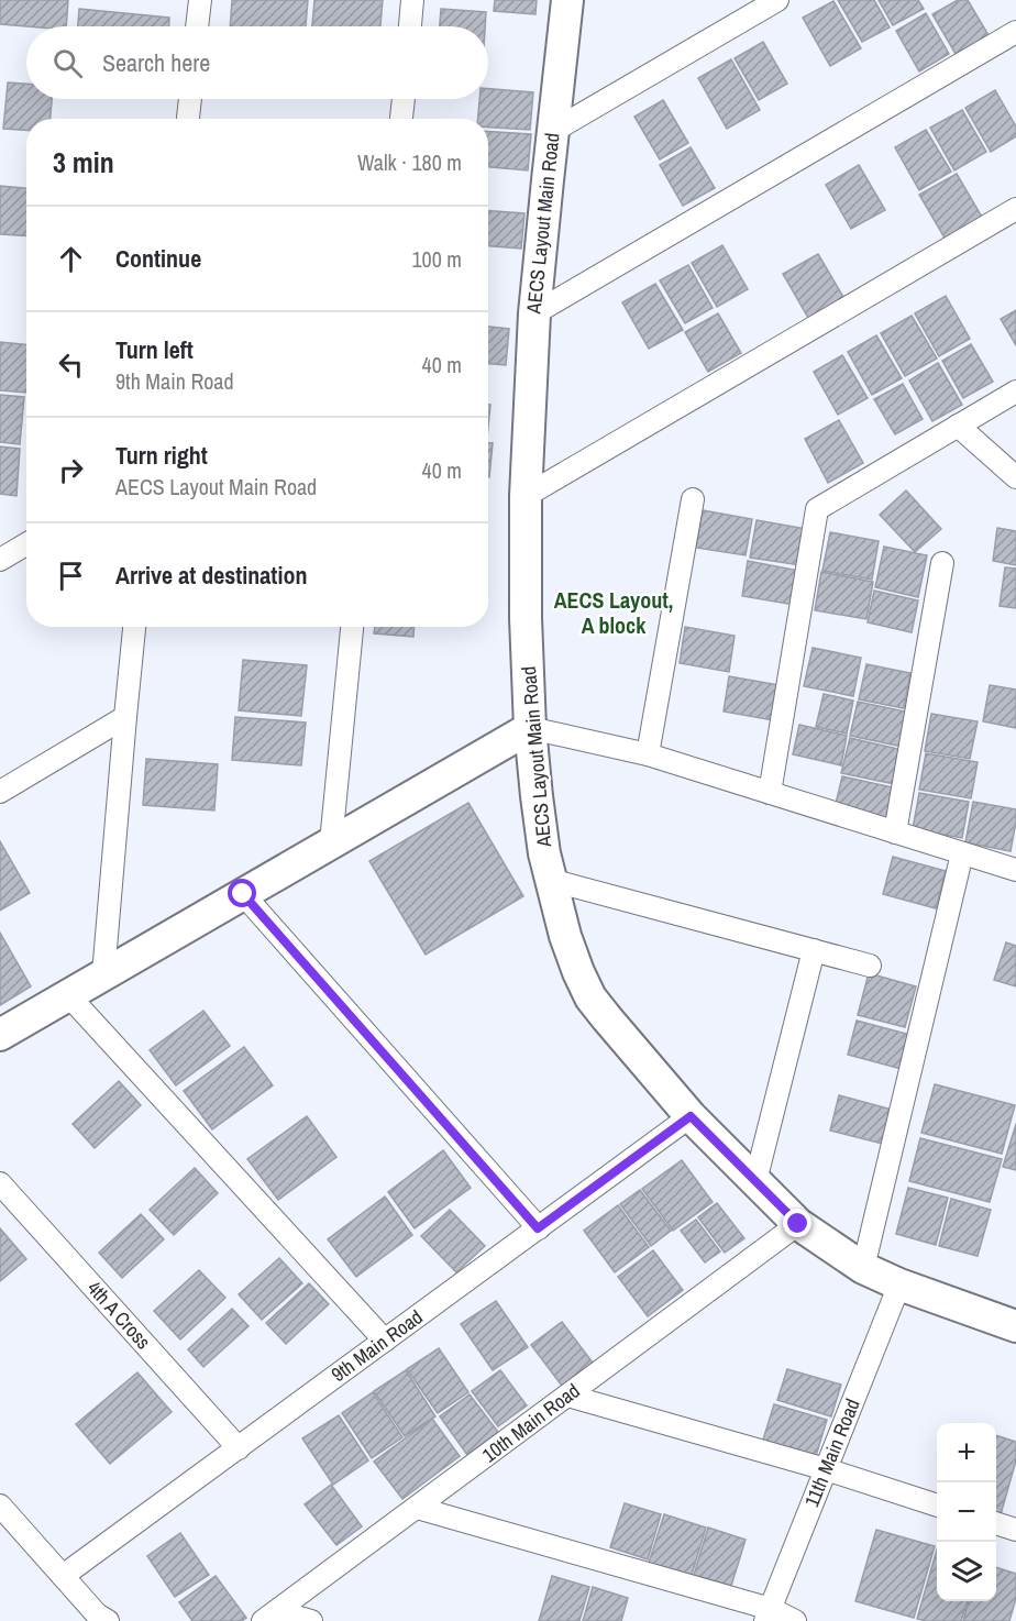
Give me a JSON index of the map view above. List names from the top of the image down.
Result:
{
  "streets": {
    "street": [
      "AECS Layout Main Road",
      "4th A Cross",
      "9th Main Road",
      "10th Main Road",
      "11th Main Road"
    ]
  },
  "crossings": [
    ["AECS Layout Main Road", "9th Main Road"],
    ["AECS Layout Main Road", "10th Main Road"],
    ["AECS Layout Main Road", "11th Main Road"],
    ["4th A Cross", "9th Main Road"]
  ],
  "districts": ["AECS Layout, A block"],
  "page": {
    "search": "Search here",
    "heading": ["3 min", "Walk · 180 m"],
    "list": [
      ["Continue", "100 m"],
      ["Turn left", "9th Main Road", "40 m"],
      ["Turn right", "AECS Layout Main Road", "40 m"],
      "Arrive at destination"
    ],
    "map_buttons": ["+", "−"]
  }
}
